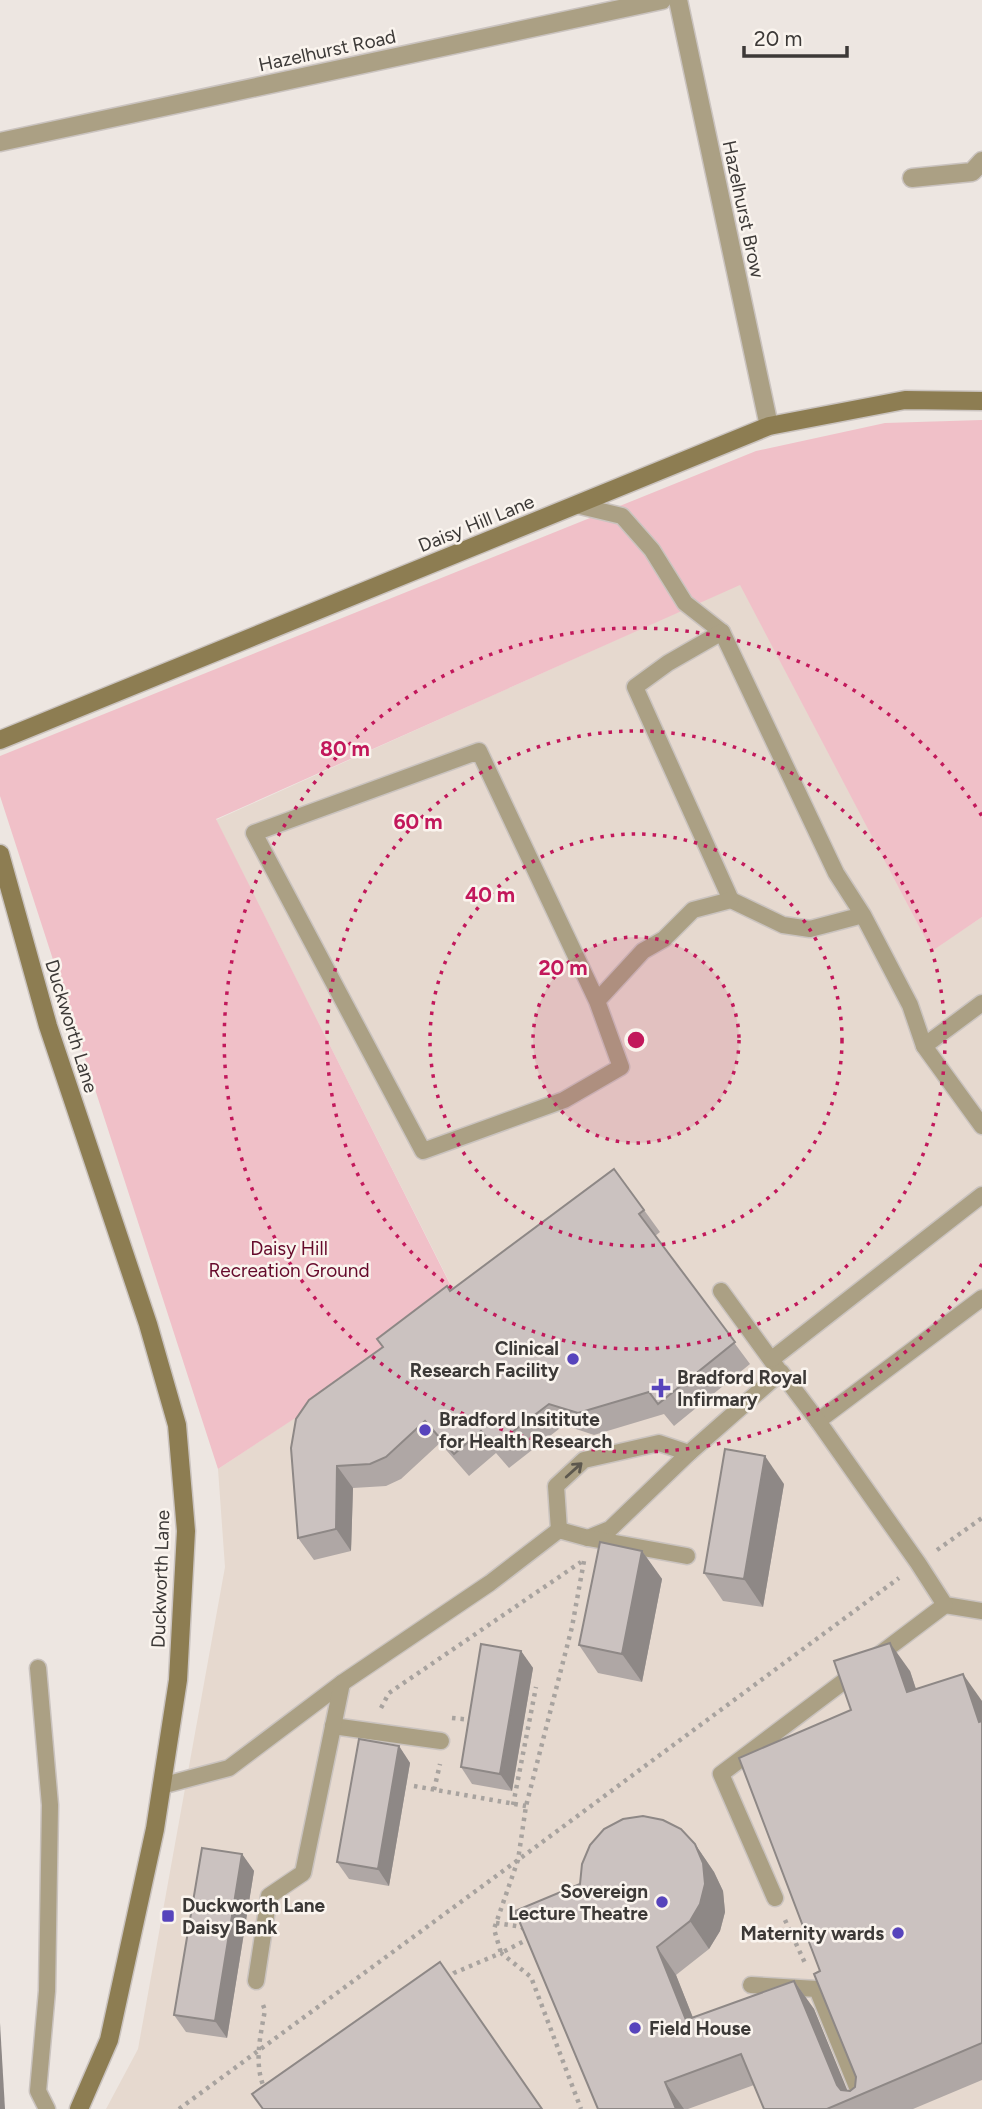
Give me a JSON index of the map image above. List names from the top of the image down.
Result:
{
  "streets": {
    "street": [
      "Hazelhurst Road",
      "Hazelhurst Brow",
      "Daisy Hill Lane",
      "Duckworth Lane"
    ]
  },
  "crossings": [
    ["Hazelhurst Brow", "Daisy Hill Lane"]
  ],
  "parks": ["Daisy Hill Recreation Ground"],
  "places": {
    "other": [
      "Clinical Research Facility",
      "Bradford Insititute for Health Research",
      "Sovereign Lecture Theatre",
      "Maternity wards",
      "Field House"
    ],
    "health": ["Bradford Royal Infirmary"],
    "transit": ["Duckworth Lane Daisy Bank"]
  },
  "scale_bar": "20 m",
  "rings": [
    "80 m",
    "60 m",
    "40 m",
    "20 m"
  ]
}
